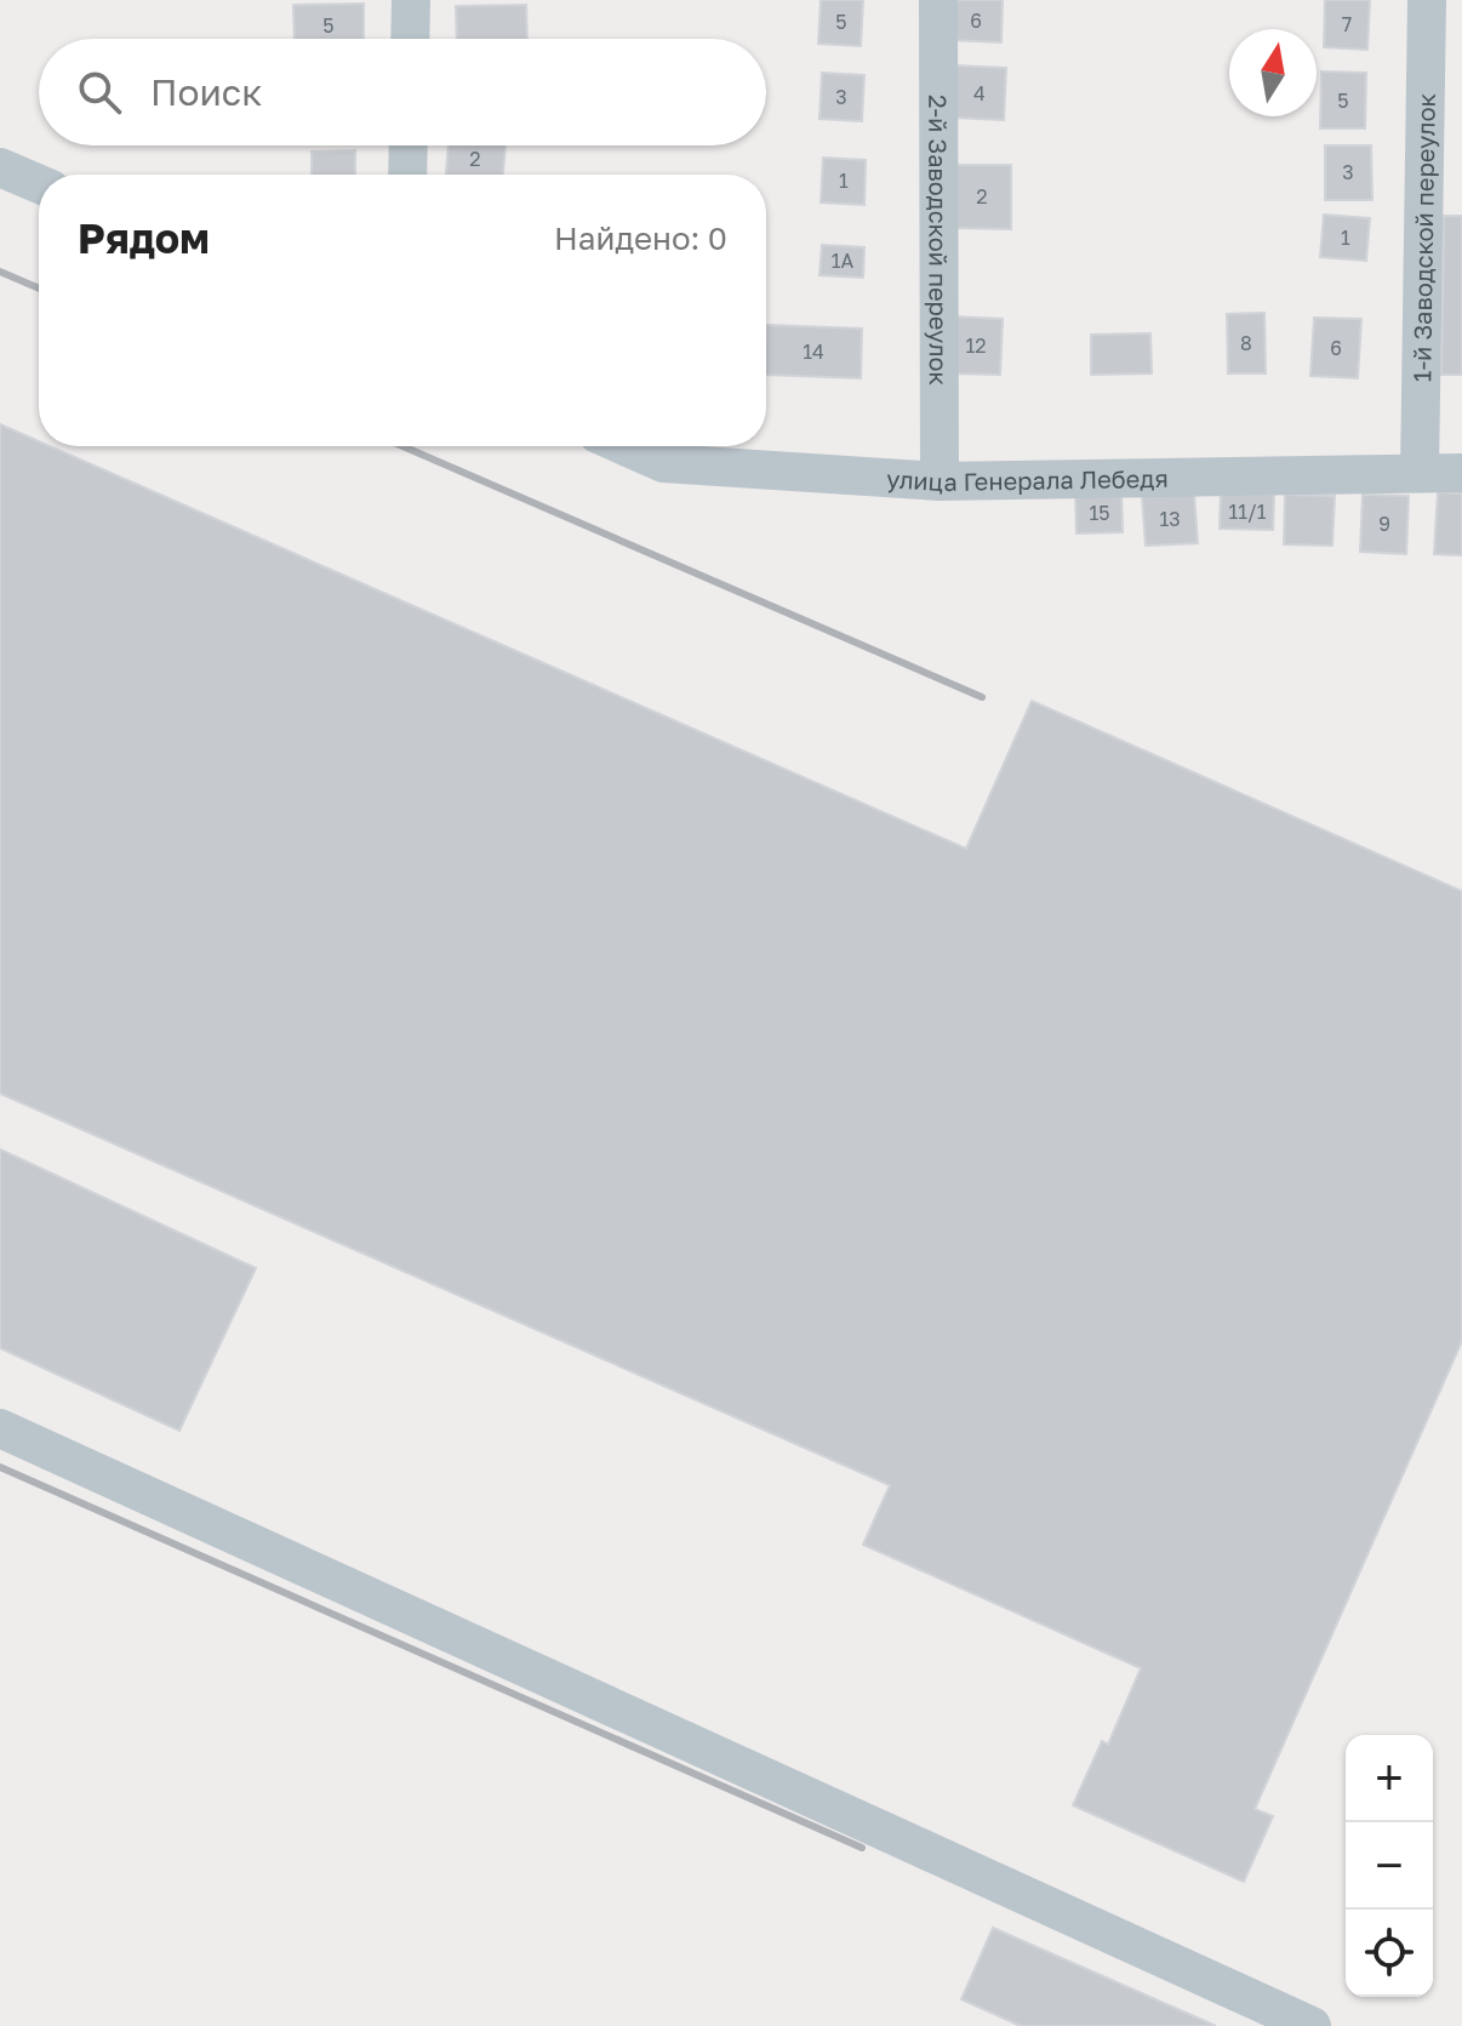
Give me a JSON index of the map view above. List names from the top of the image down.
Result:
{
  "streets": {
    "street": ["1-й Заводской переулок", "2-й Заводской переулок", "улица Генерала Лебедя"]
  },
  "crossings": [
    ["1-й Заводской переулок", "улица Генерала Лебедя"],
    ["2-й Заводской переулок", "улица Генерала Лебедя"]
  ],
  "house_numbers": [
    "6",
    "5",
    "7",
    "5",
    "4",
    "3",
    "5",
    "2",
    "3",
    "1",
    "2",
    "1",
    "1А",
    "8",
    "12",
    "6",
    "14",
    "11/1",
    "15",
    "13",
    "9"
  ],
  "north": "top",
  "page": {
    "search": "Поиск",
    "heading": ["Рядом", "Найдено: 0"],
    "map_buttons": ["+", "−"]
  }
}
